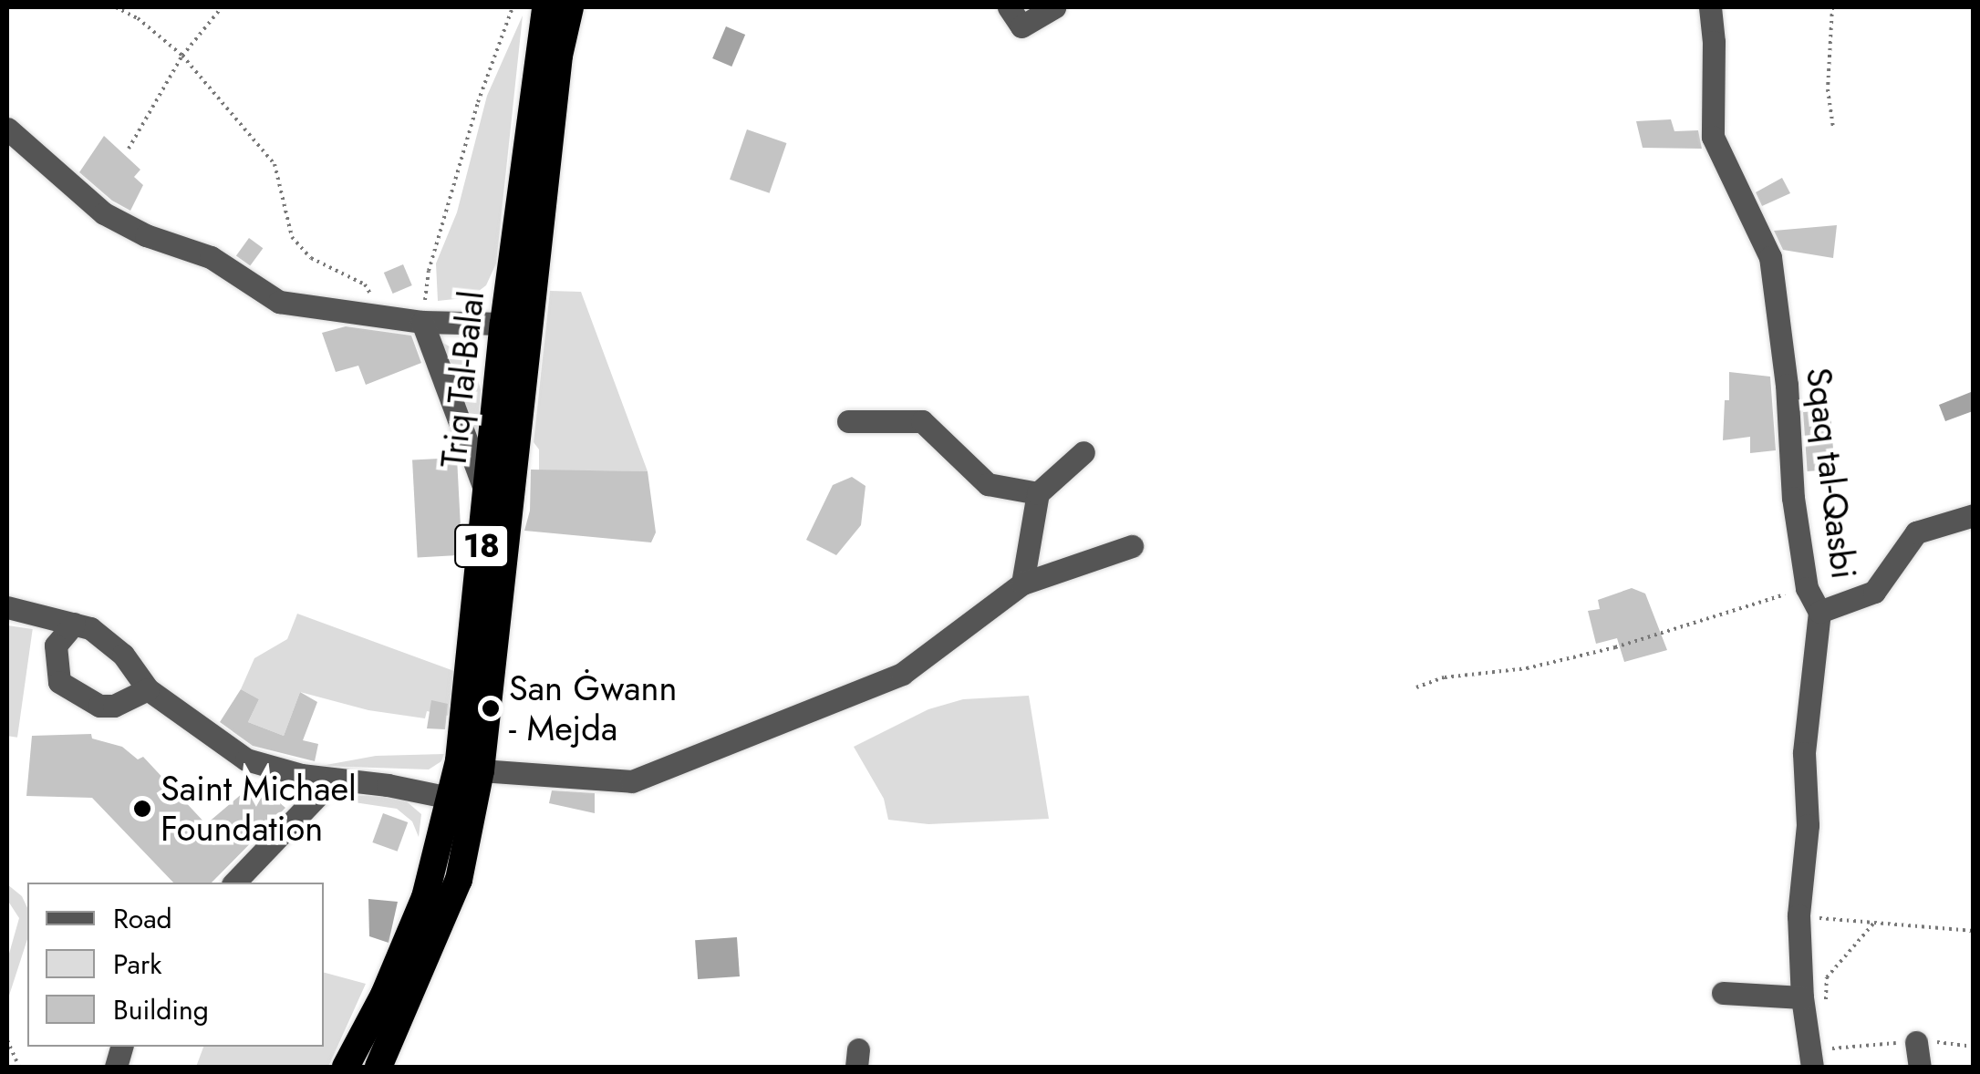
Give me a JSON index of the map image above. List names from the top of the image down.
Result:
{
  "streets": {
    "highway": ["Triq Tal-Balal", "18"],
    "street": ["Sqaq tal-Qasbi"]
  },
  "places": ["San Ġwann - Mejda", "Saint Michael Foundation"],
  "legend": ["Road", "Park", "Building"]
}
